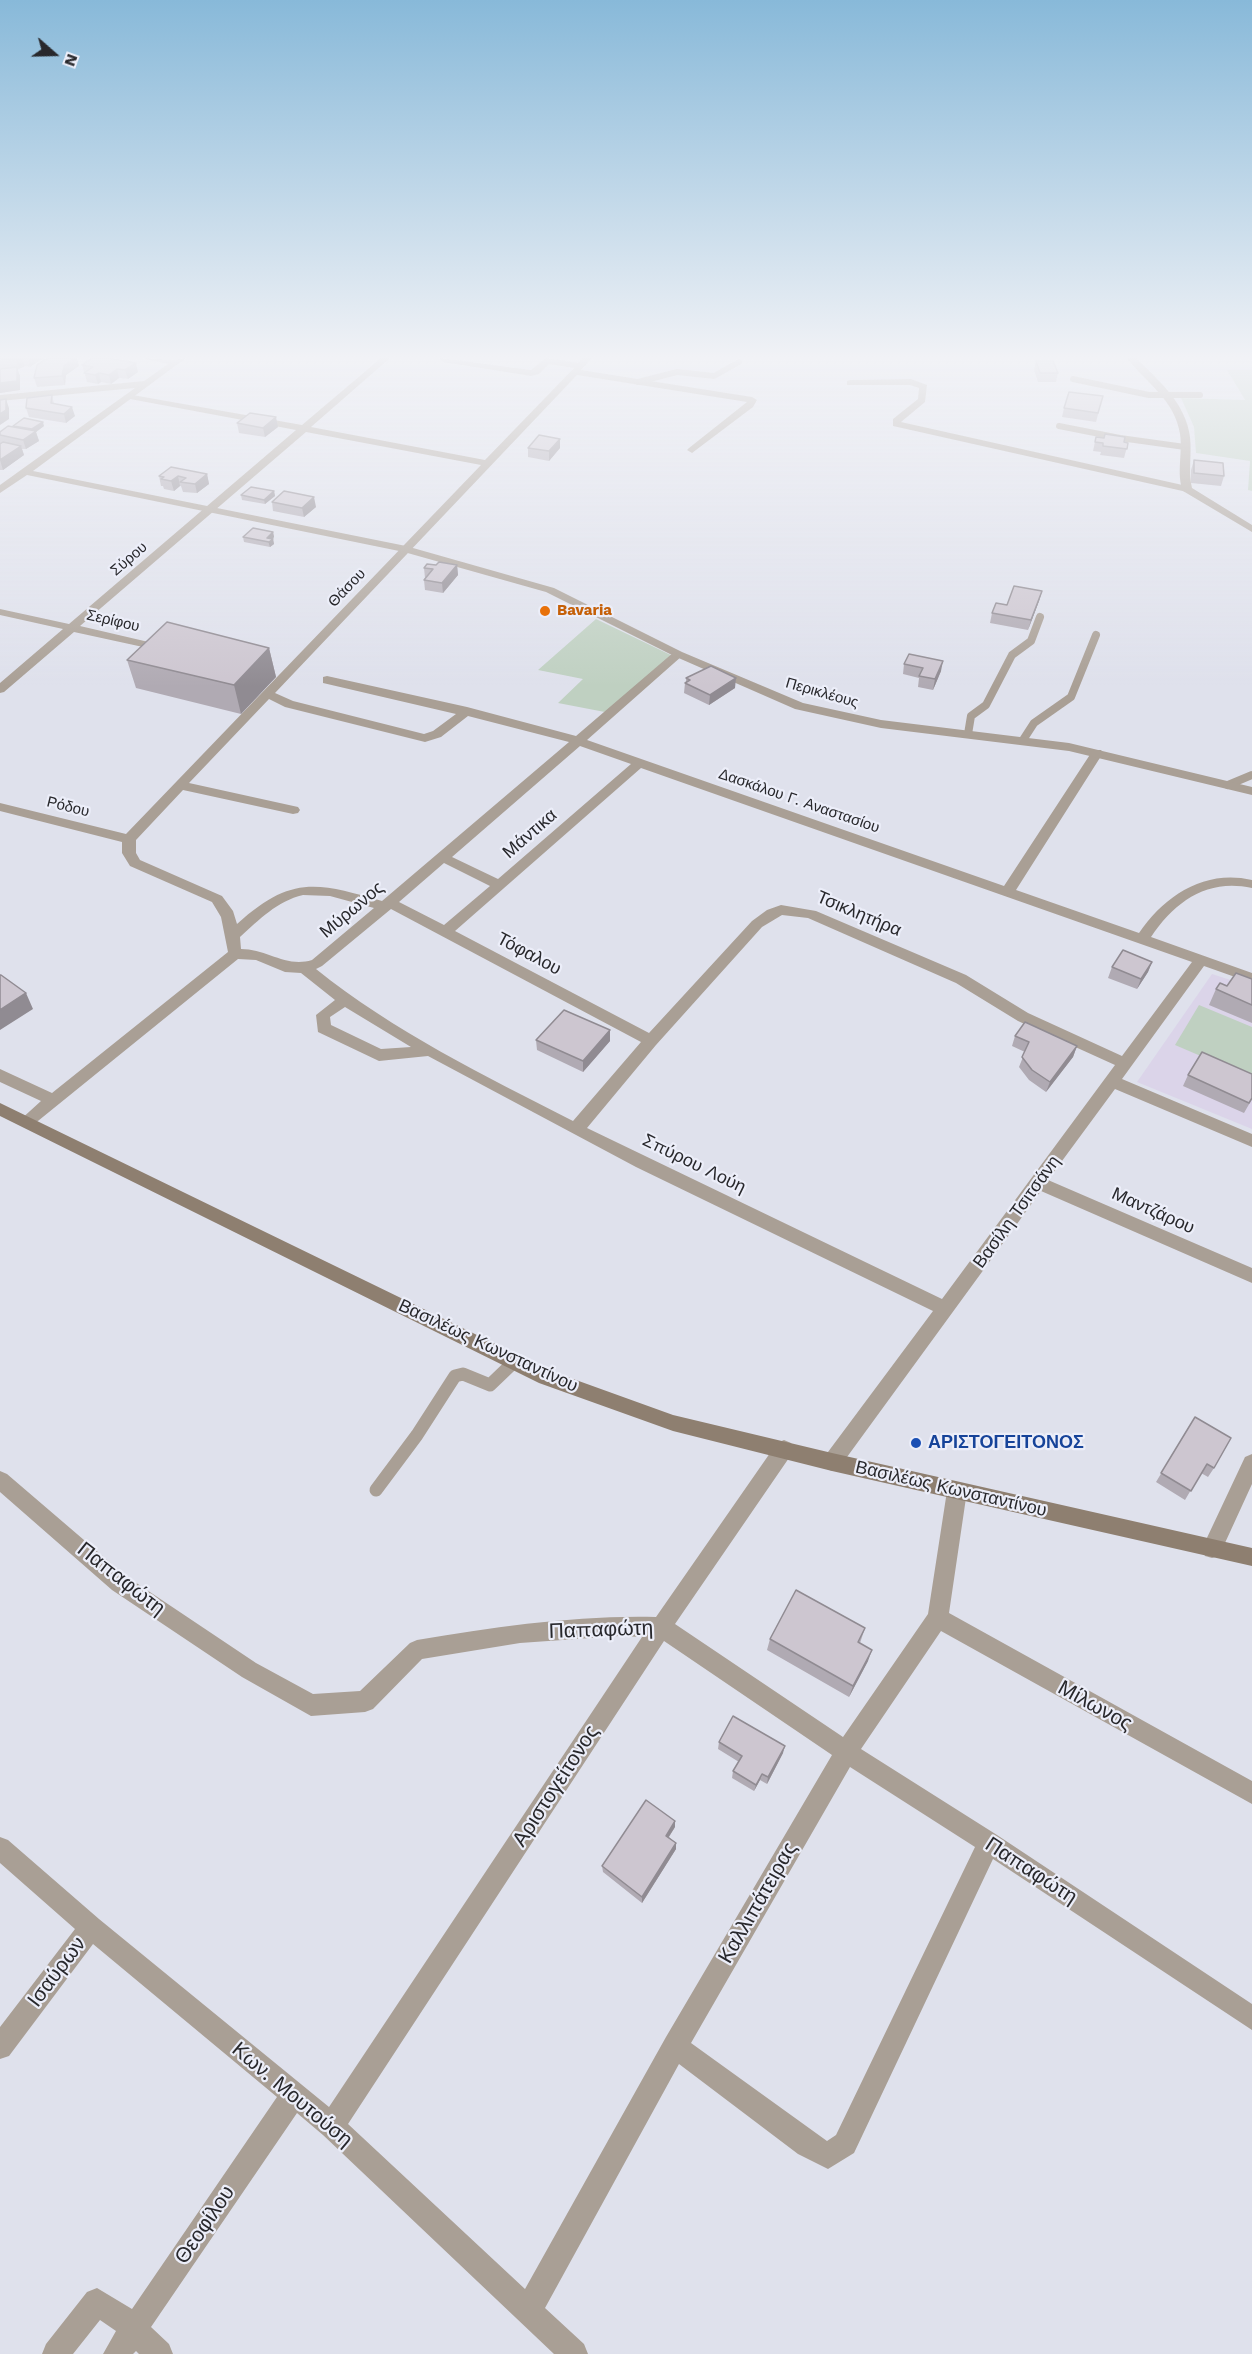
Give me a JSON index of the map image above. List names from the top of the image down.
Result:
{
  "streets": {
    "main road": ["Βασιλέως Κωνσταντίνου"],
    "street": [
      "Σύρου",
      "Θάσου",
      "Σερίφου",
      "Περικλέους",
      "Δασκάλου Γ. Αναστασίου",
      "Ρόδου",
      "Μάντικα",
      "Μύρωνος",
      "Τσικλητήρα",
      "Τόφαλου",
      "Σπύρου Λούη",
      "Μαντζάρου",
      "Βασίλη Τσιτσάνη",
      "Παπαφώτη",
      "Μίλωνος",
      "Αριστογείτονος",
      "Καλλιπάτειρας",
      "Ισαύρων",
      "Κων. Μουτούση",
      "Θεοφίλου"
    ]
  },
  "crossings": [
    ["Σύρου", "Σερίφου"],
    ["Σύρου", "Περικλέους"],
    ["Θάσου", "Περικλέους"],
    ["Θάσου", "Ρόδου"],
    ["Περικλέους", "Μύρωνος"],
    ["Δασκάλου Γ. Αναστασίου", "Μάντικα"],
    ["Δασκάλου Γ. Αναστασίου", "Μύρωνος"],
    ["Δασκάλου Γ. Αναστασίου", "Βασίλη Τσιτσάνη"],
    ["Μάντικα", "Τόφαλου"],
    ["Μύρωνος", "Τόφαλου"],
    ["Μύρωνος", "Σπύρου Λούη"],
    ["Τσικλητήρα", "Τόφαλου"],
    ["Τσικλητήρα", "Σπύρου Λούη"],
    ["Τσικλητήρα", "Βασίλη Τσιτσάνη"],
    ["Σπύρου Λούη", "Βασίλη Τσιτσάνη"],
    ["Μαντζάρου", "Βασίλη Τσιτσάνη"],
    ["Βασίλη Τσιτσάνη", "Βασιλέως Κωνσταντίνου"],
    ["Βασιλέως Κωνσταντίνου", "Αριστογείτονος"],
    ["Βασιλέως Κωνσταντίνου", "Καλλιπάτειρας"],
    ["Παπαφώτη", "Αριστογείτονος"],
    ["Παπαφώτη", "Καλλιπάτειρας"],
    ["Μίλωνος", "Καλλιπάτειρας"],
    ["Αριστογείτονος", "Κων. Μουτούση"],
    ["Καλλιπάτειρας", "Κων. Μουτούση"],
    ["Ισαύρων", "Κων. Μουτούση"],
    ["Κων. Μουτούση", "Θεοφίλου"]
  ],
  "places": ["Bavaria", "ΑΡΙΣΤΟΓΕΙΤΟΝΟΣ"],
  "north": "right"
}
